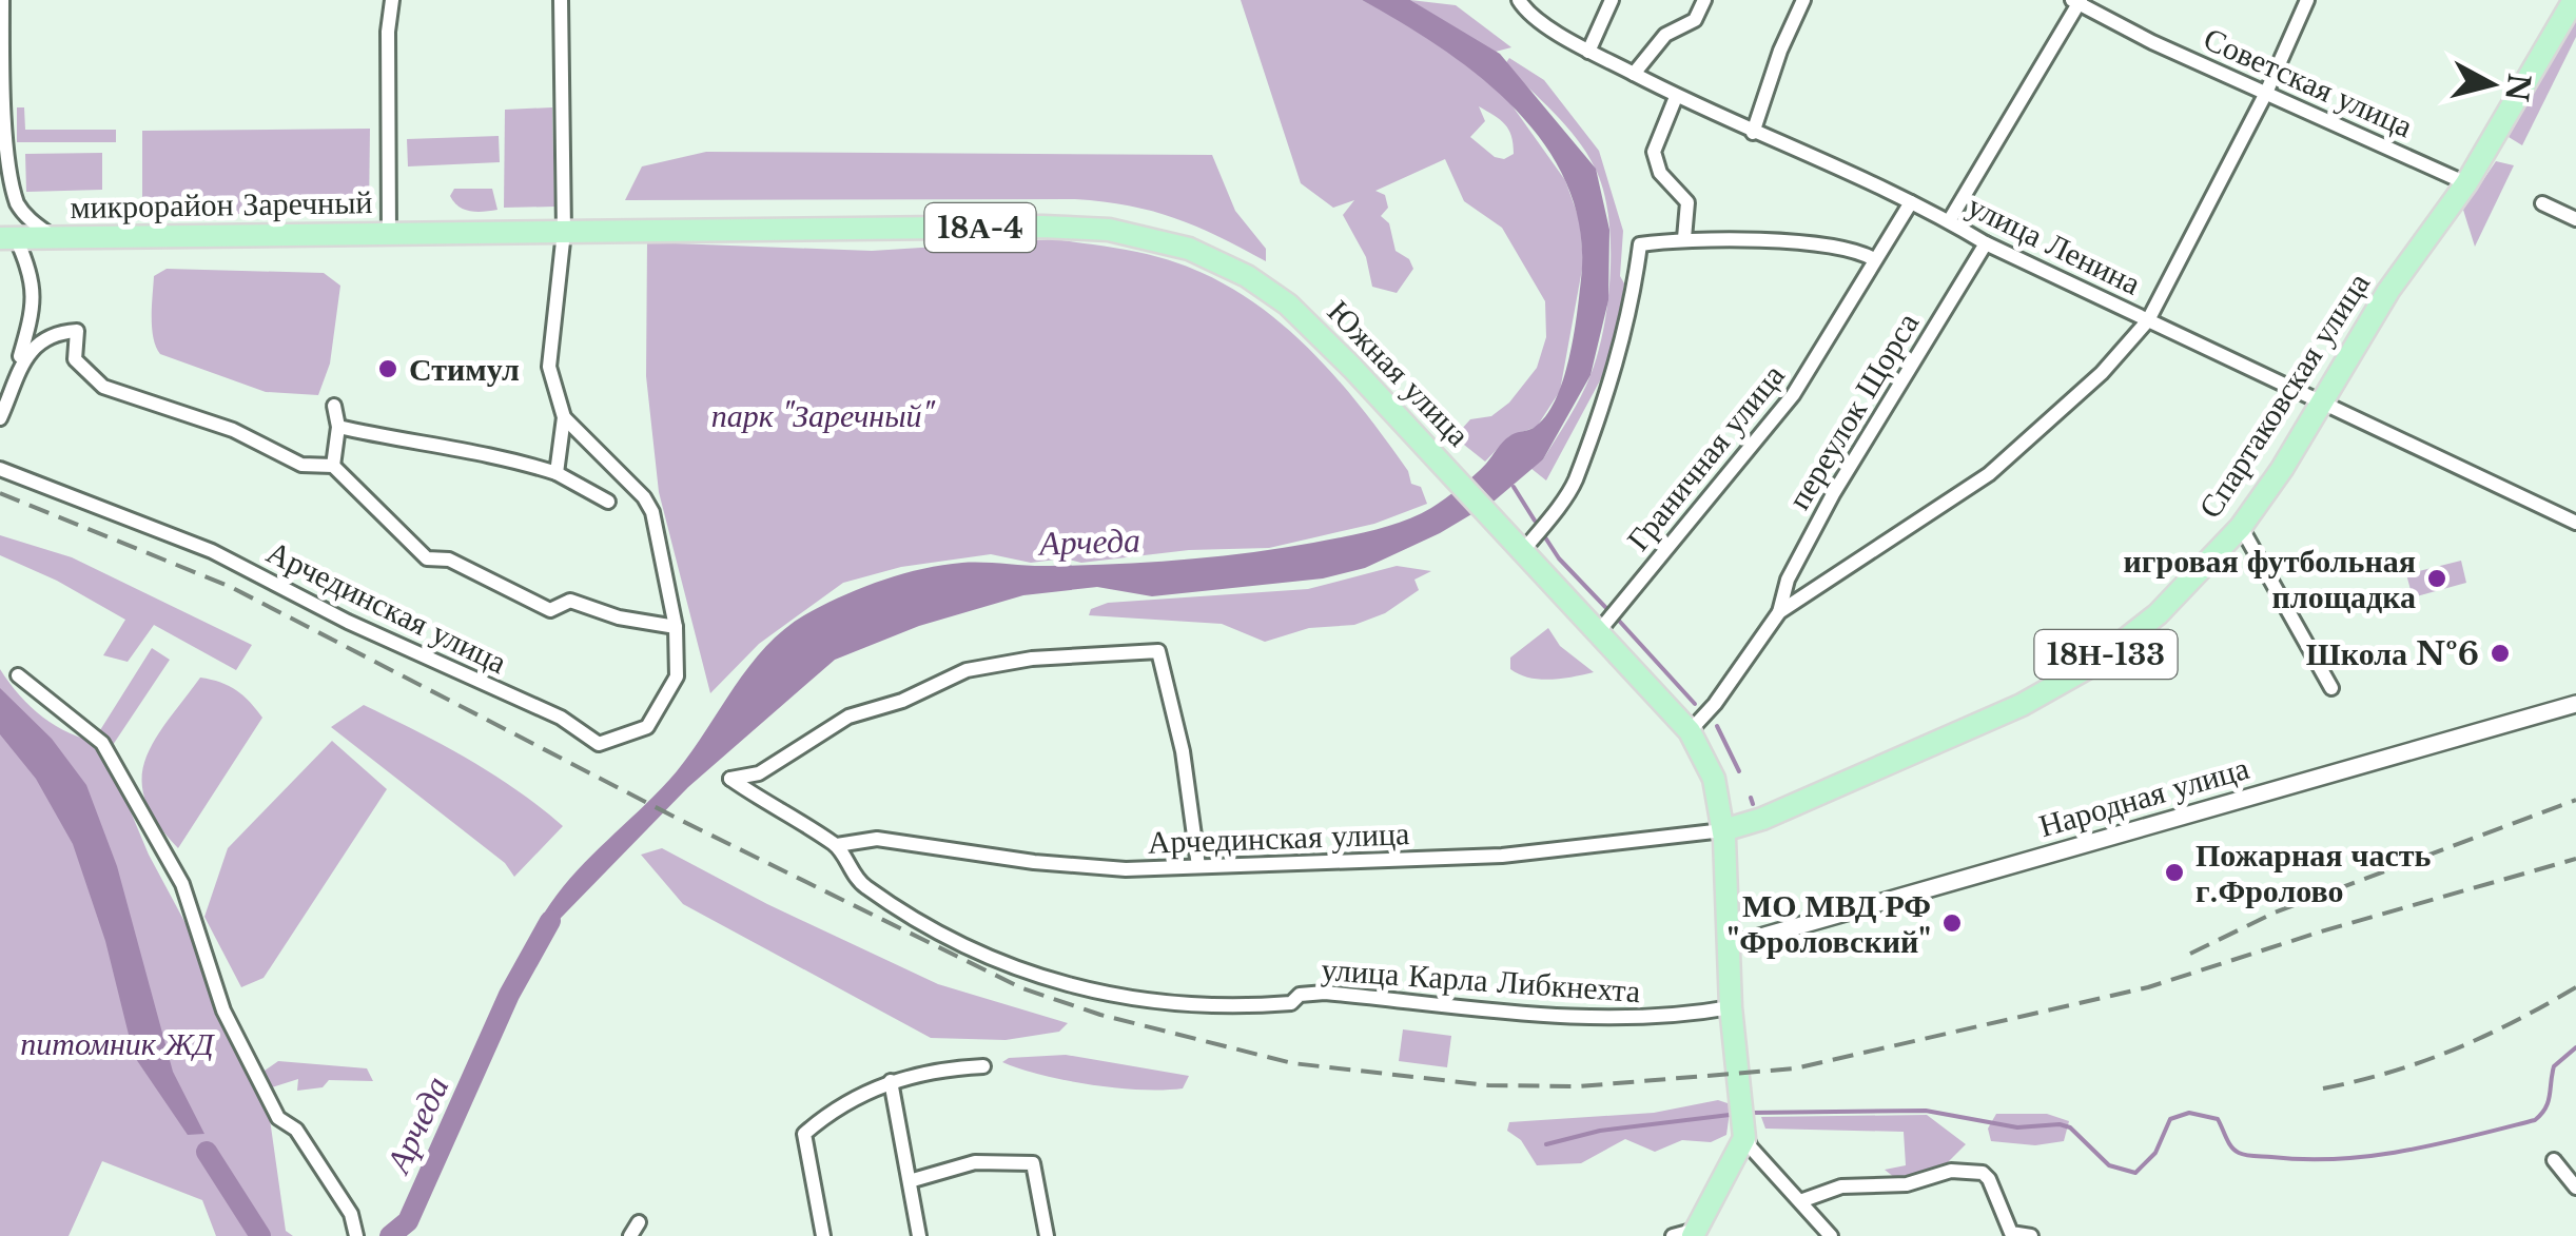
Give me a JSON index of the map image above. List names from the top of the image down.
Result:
{
  "streets": {
    "main road": [
      "микрорайон Заречный",
      "18А-4",
      "Южная улица",
      "Спартаковская улица",
      "18Н-133"
    ],
    "street": [
      "Советская улица",
      "улица Ленина",
      "переулок Щорса",
      "Граничная улица",
      "Арчединская улица",
      "Народная улица",
      "улица Карла Либкнехта"
    ]
  },
  "crossings": [
    ["Советская улица", "Спартаковская улица"],
    ["микрорайон Заречный", "Южная улица"],
    ["микрорайон Заречный", "Арчединская улица"],
    ["18А-4", "Южная улица"],
    ["улица Ленина", "Спартаковская улица"],
    ["улица Ленина", "переулок Щорса"],
    ["улица Ленина", "Граничная улица"],
    ["Южная улица", "Спартаковская улица"],
    ["Южная улица", "Граничная улица"],
    ["Южная улица", "Арчединская улица"],
    ["Южная улица", "Народная улица"],
    ["Южная улица", "улица Карла Либкнехта"],
    ["Спартаковская улица", "Арчединская улица"],
    ["Арчединская улица", "улица Карла Либкнехта"]
  ],
  "water": ["Арчеда"],
  "parks": ["парк \"Заречный\"", "питомник ЖД"],
  "places": [
    "Стимул",
    "игровая футбольная площадка",
    "Школа №6",
    "Пожарная часть г.Фролово",
    "МО МВД РФ \"Фроловский\""
  ],
  "north": "right"
}
